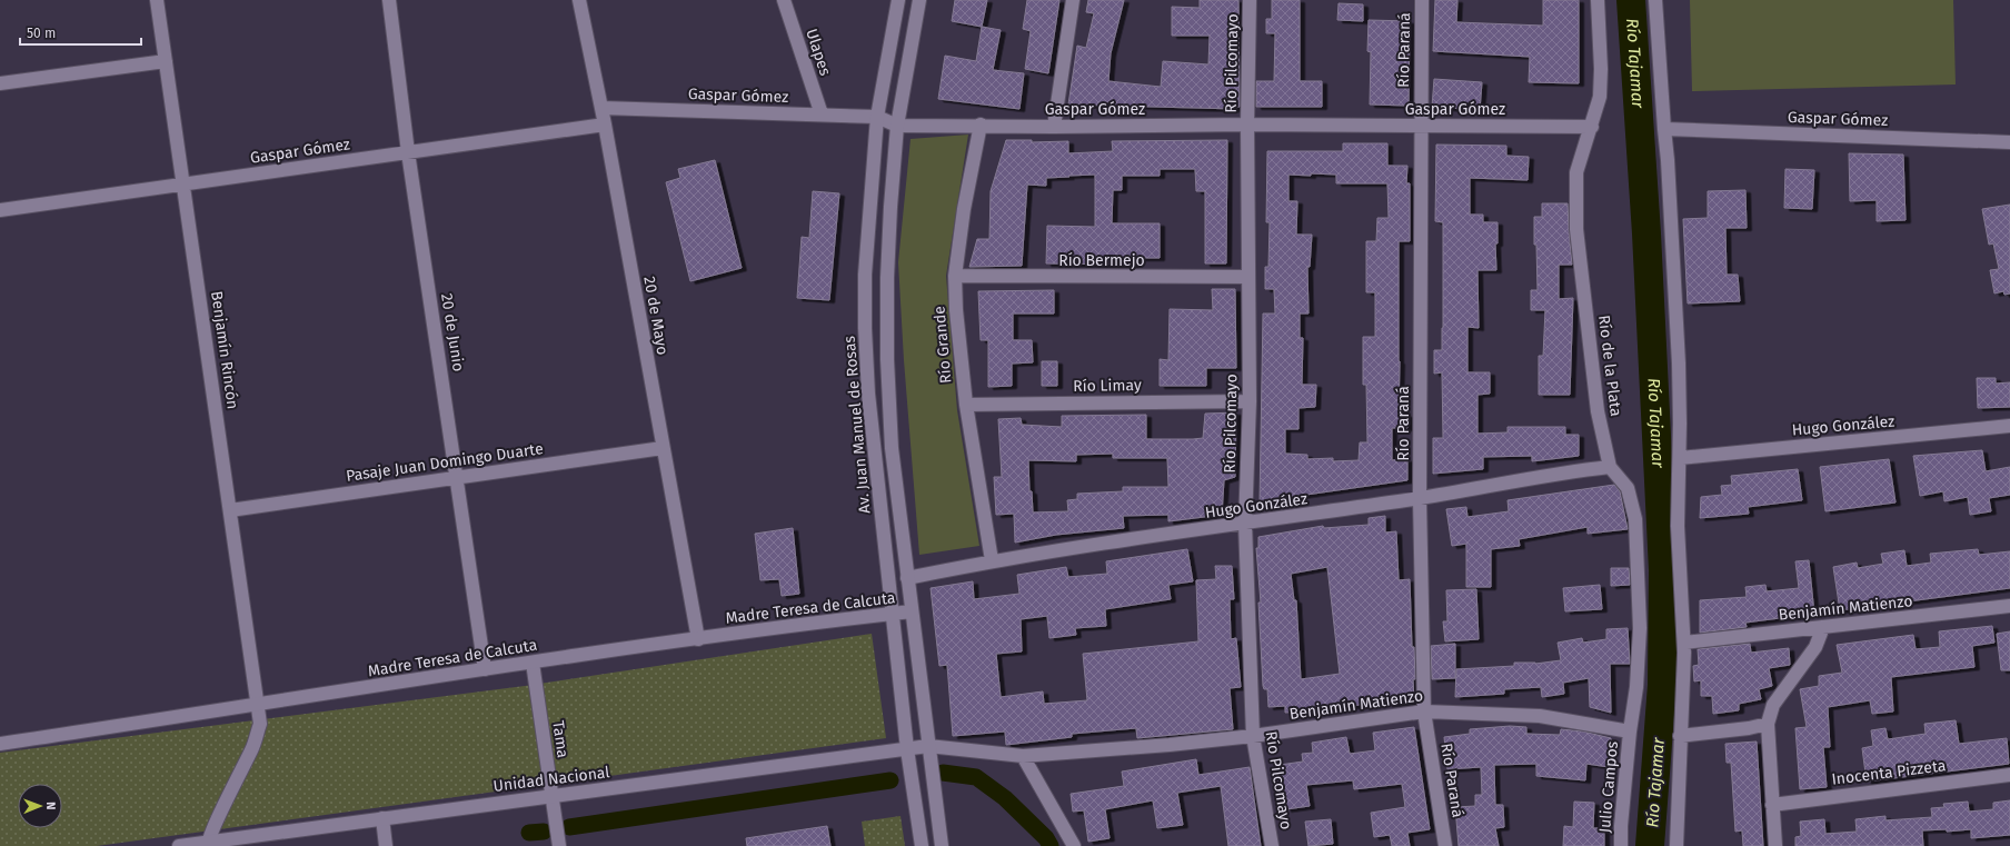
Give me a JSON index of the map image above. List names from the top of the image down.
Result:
{
  "streets": {
    "street": [
      "Río Paraná",
      "Ulapes",
      "Río Pilcomayo",
      "Gaspar Gómez",
      "Río Bermejo",
      "20 de Mayo",
      "20 de Junio",
      "Río Grande",
      "Benjamín Rincón",
      "Río de la Plata",
      "Río Limay",
      "Av. Juan Manuel de Rosas",
      "Hugo González",
      "Pasaje Juan Domingo Duarte",
      "Madre Teresa de Calcuta",
      "Benjamín Matienzo",
      "Tama",
      "Inocenta Pizzeta",
      "Unidad Nacional",
      "Julio Campos"
    ]
  },
  "crossings": [
    ["Río Paraná", "Gaspar Gómez"],
    ["Río Paraná", "Hugo González"],
    ["Río Paraná", "Benjamín Matienzo"],
    ["Ulapes", "Gaspar Gómez"],
    ["Río Pilcomayo", "Gaspar Gómez"],
    ["Río Pilcomayo", "Río Bermejo"],
    ["Río Pilcomayo", "Río Limay"],
    ["Río Pilcomayo", "Hugo González"],
    ["Río Pilcomayo", "Benjamín Matienzo"],
    ["Gaspar Gómez", "20 de Mayo"],
    ["Gaspar Gómez", "20 de Junio"],
    ["Gaspar Gómez", "Río Grande"],
    ["Gaspar Gómez", "Benjamín Rincón"],
    ["Gaspar Gómez", "Río de la Plata"],
    ["Gaspar Gómez", "Av. Juan Manuel de Rosas"],
    ["Río Bermejo", "Río Grande"],
    ["20 de Mayo", "Pasaje Juan Domingo Duarte"],
    ["20 de Mayo", "Madre Teresa de Calcuta"],
    ["20 de Junio", "Pasaje Juan Domingo Duarte"],
    ["20 de Junio", "Madre Teresa de Calcuta"],
    ["Río Grande", "Río Limay"],
    ["Río Grande", "Hugo González"],
    ["Benjamín Rincón", "Pasaje Juan Domingo Duarte"],
    ["Benjamín Rincón", "Madre Teresa de Calcuta"],
    ["Benjamín Rincón", "Unidad Nacional"],
    ["Río de la Plata", "Hugo González"],
    ["Río de la Plata", "Benjamín Matienzo"],
    ["Río de la Plata", "Julio Campos"],
    ["Av. Juan Manuel de Rosas", "Hugo González"],
    ["Av. Juan Manuel de Rosas", "Madre Teresa de Calcuta"],
    ["Av. Juan Manuel de Rosas", "Benjamín Matienzo"],
    ["Av. Juan Manuel de Rosas", "Unidad Nacional"],
    ["Madre Teresa de Calcuta", "Tama"],
    ["Benjamín Matienzo", "Unidad Nacional"],
    ["Benjamín Matienzo", "Julio Campos"],
    ["Tama", "Unidad Nacional"]
  ],
  "water": ["Río Tajamar"],
  "scale_bar": "50 m",
  "north": "right"
}
